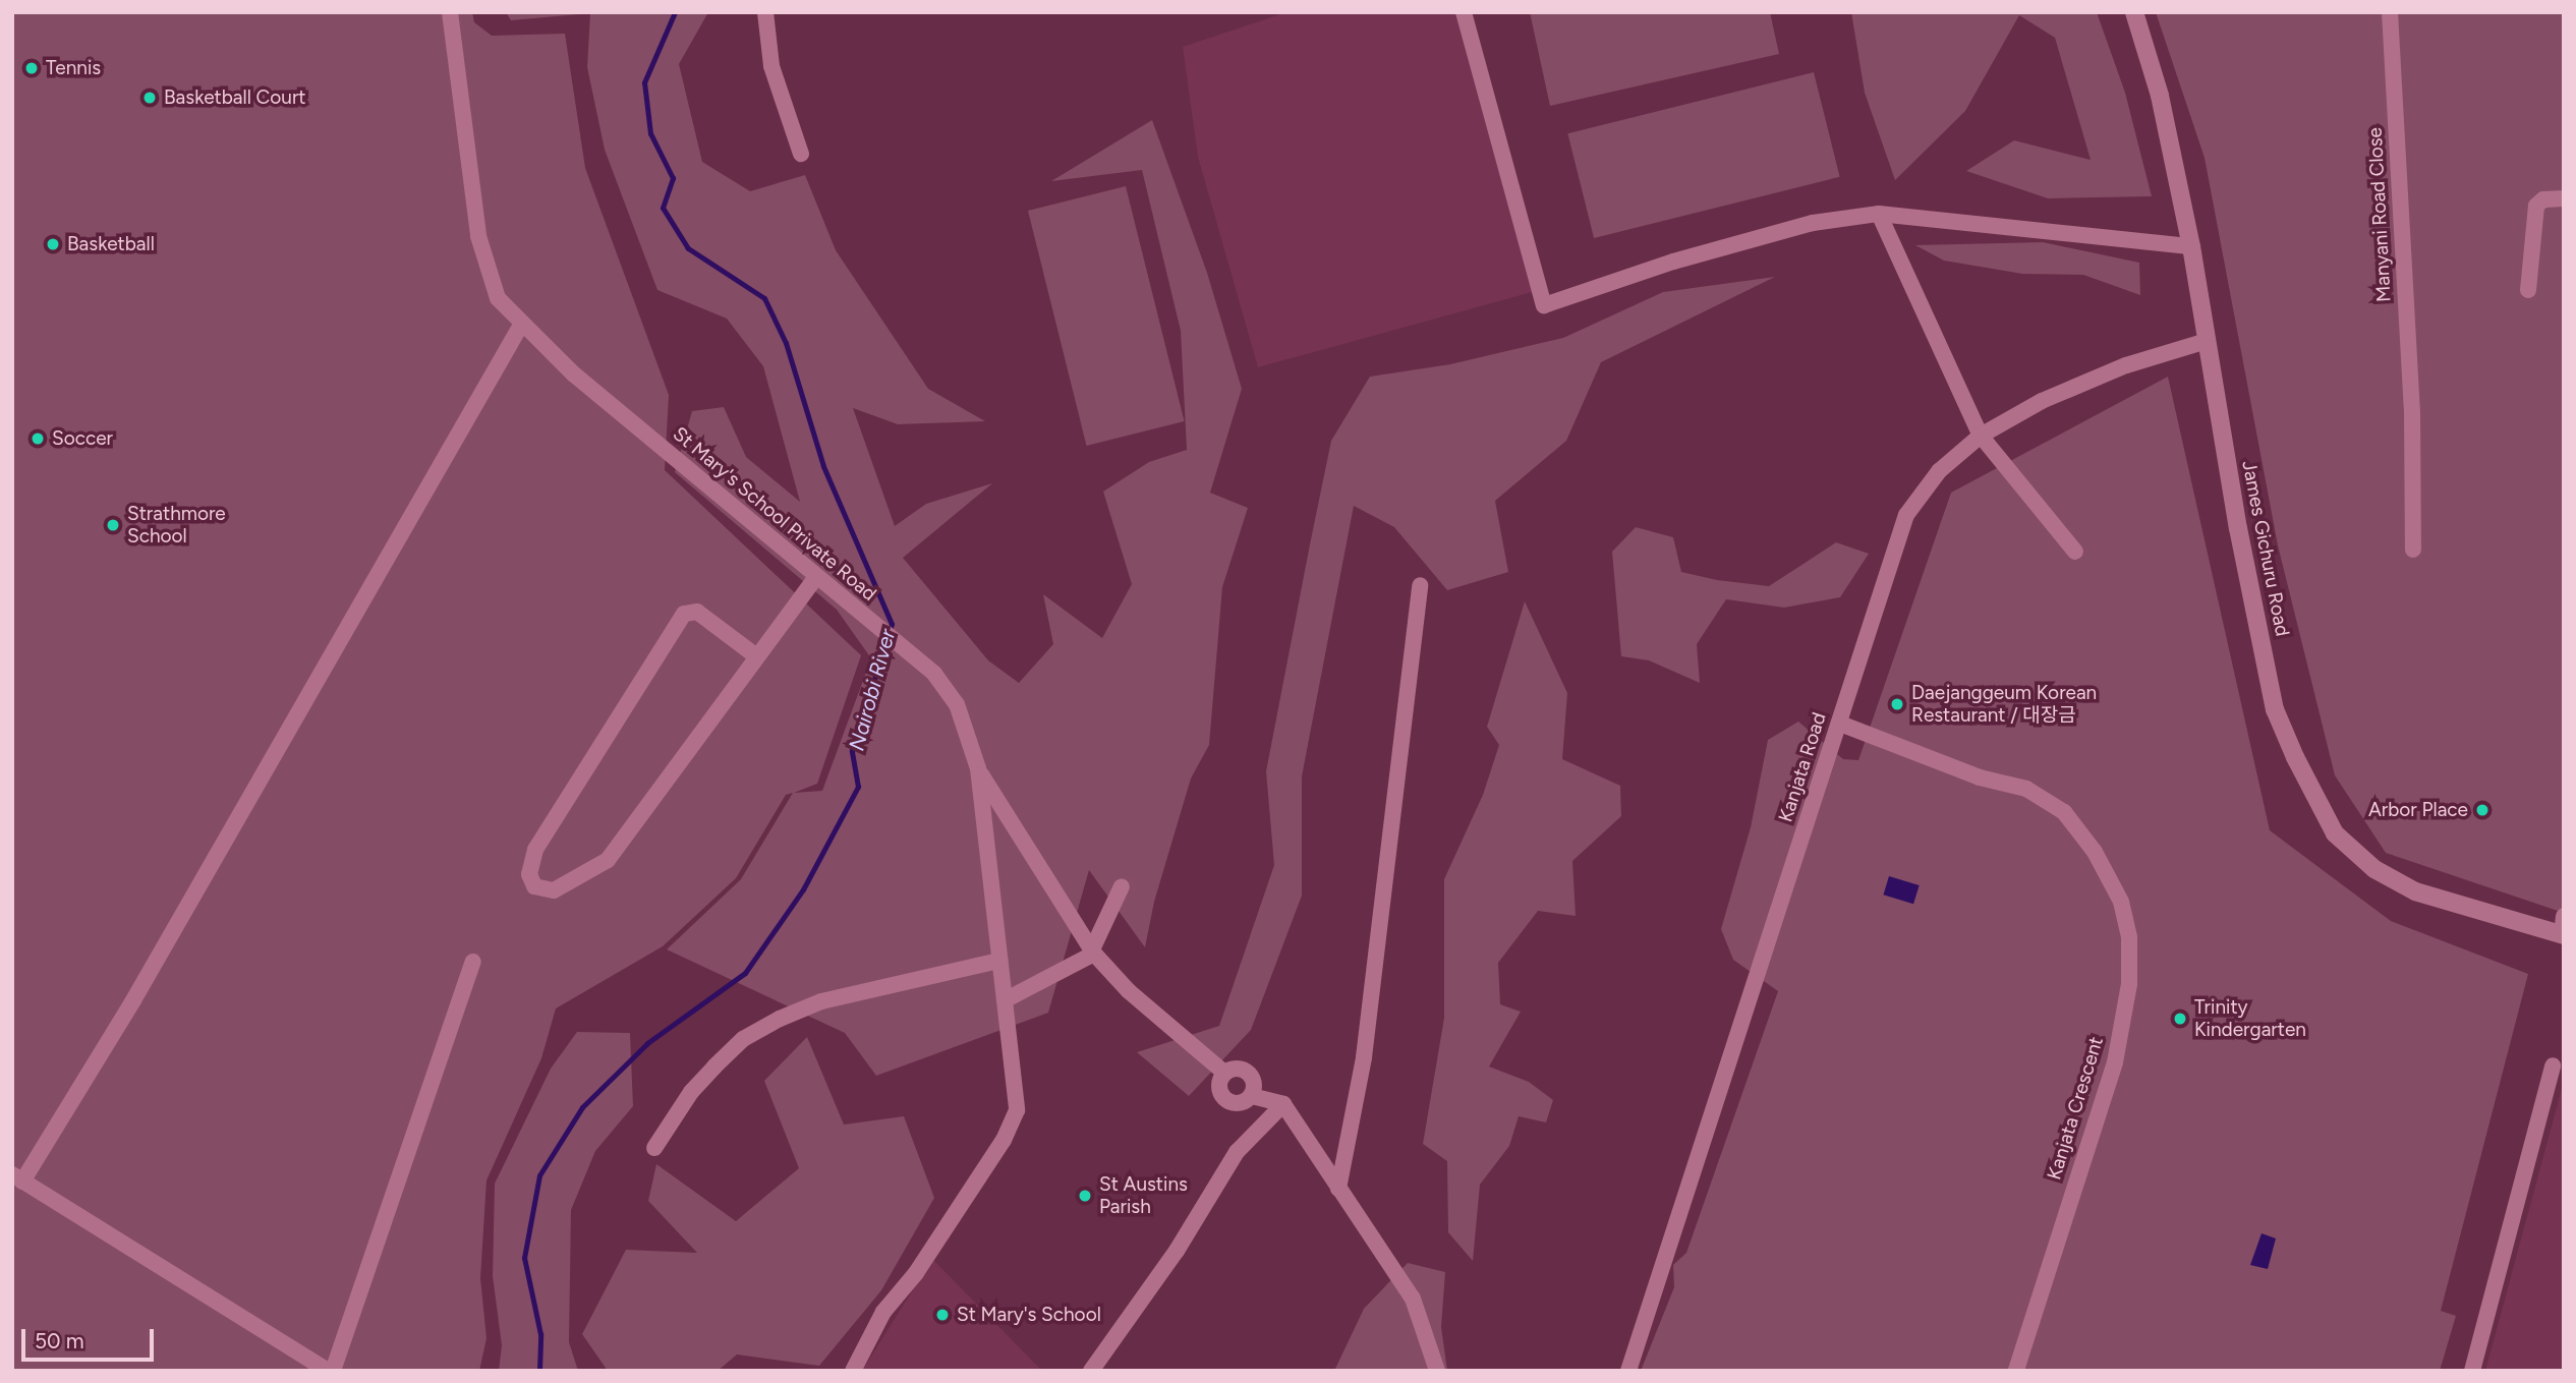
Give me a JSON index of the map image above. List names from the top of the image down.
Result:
{
  "streets": {
    "main road": ["James Gichuru Road"],
    "street": [
      "Manyani Road Close",
      "St Mary's School Private Road",
      "Kanjata Road",
      "Kanjata Crescent"
    ]
  },
  "crossings": [
    ["James Gichuru Road", "Kanjata Road"],
    ["Kanjata Road", "Kanjata Crescent"]
  ],
  "water": ["Nairobi River"],
  "places": [
    "Tennis",
    "Basketball Court",
    "Basketball",
    "Soccer",
    "Strathmore School",
    "Daejanggeum Korean Restaurant / 대장금",
    "Arbor Place",
    "Trinity Kindergarten",
    "St Austins Parish",
    "St Mary's School"
  ],
  "scale_bar": "50 m"
}
